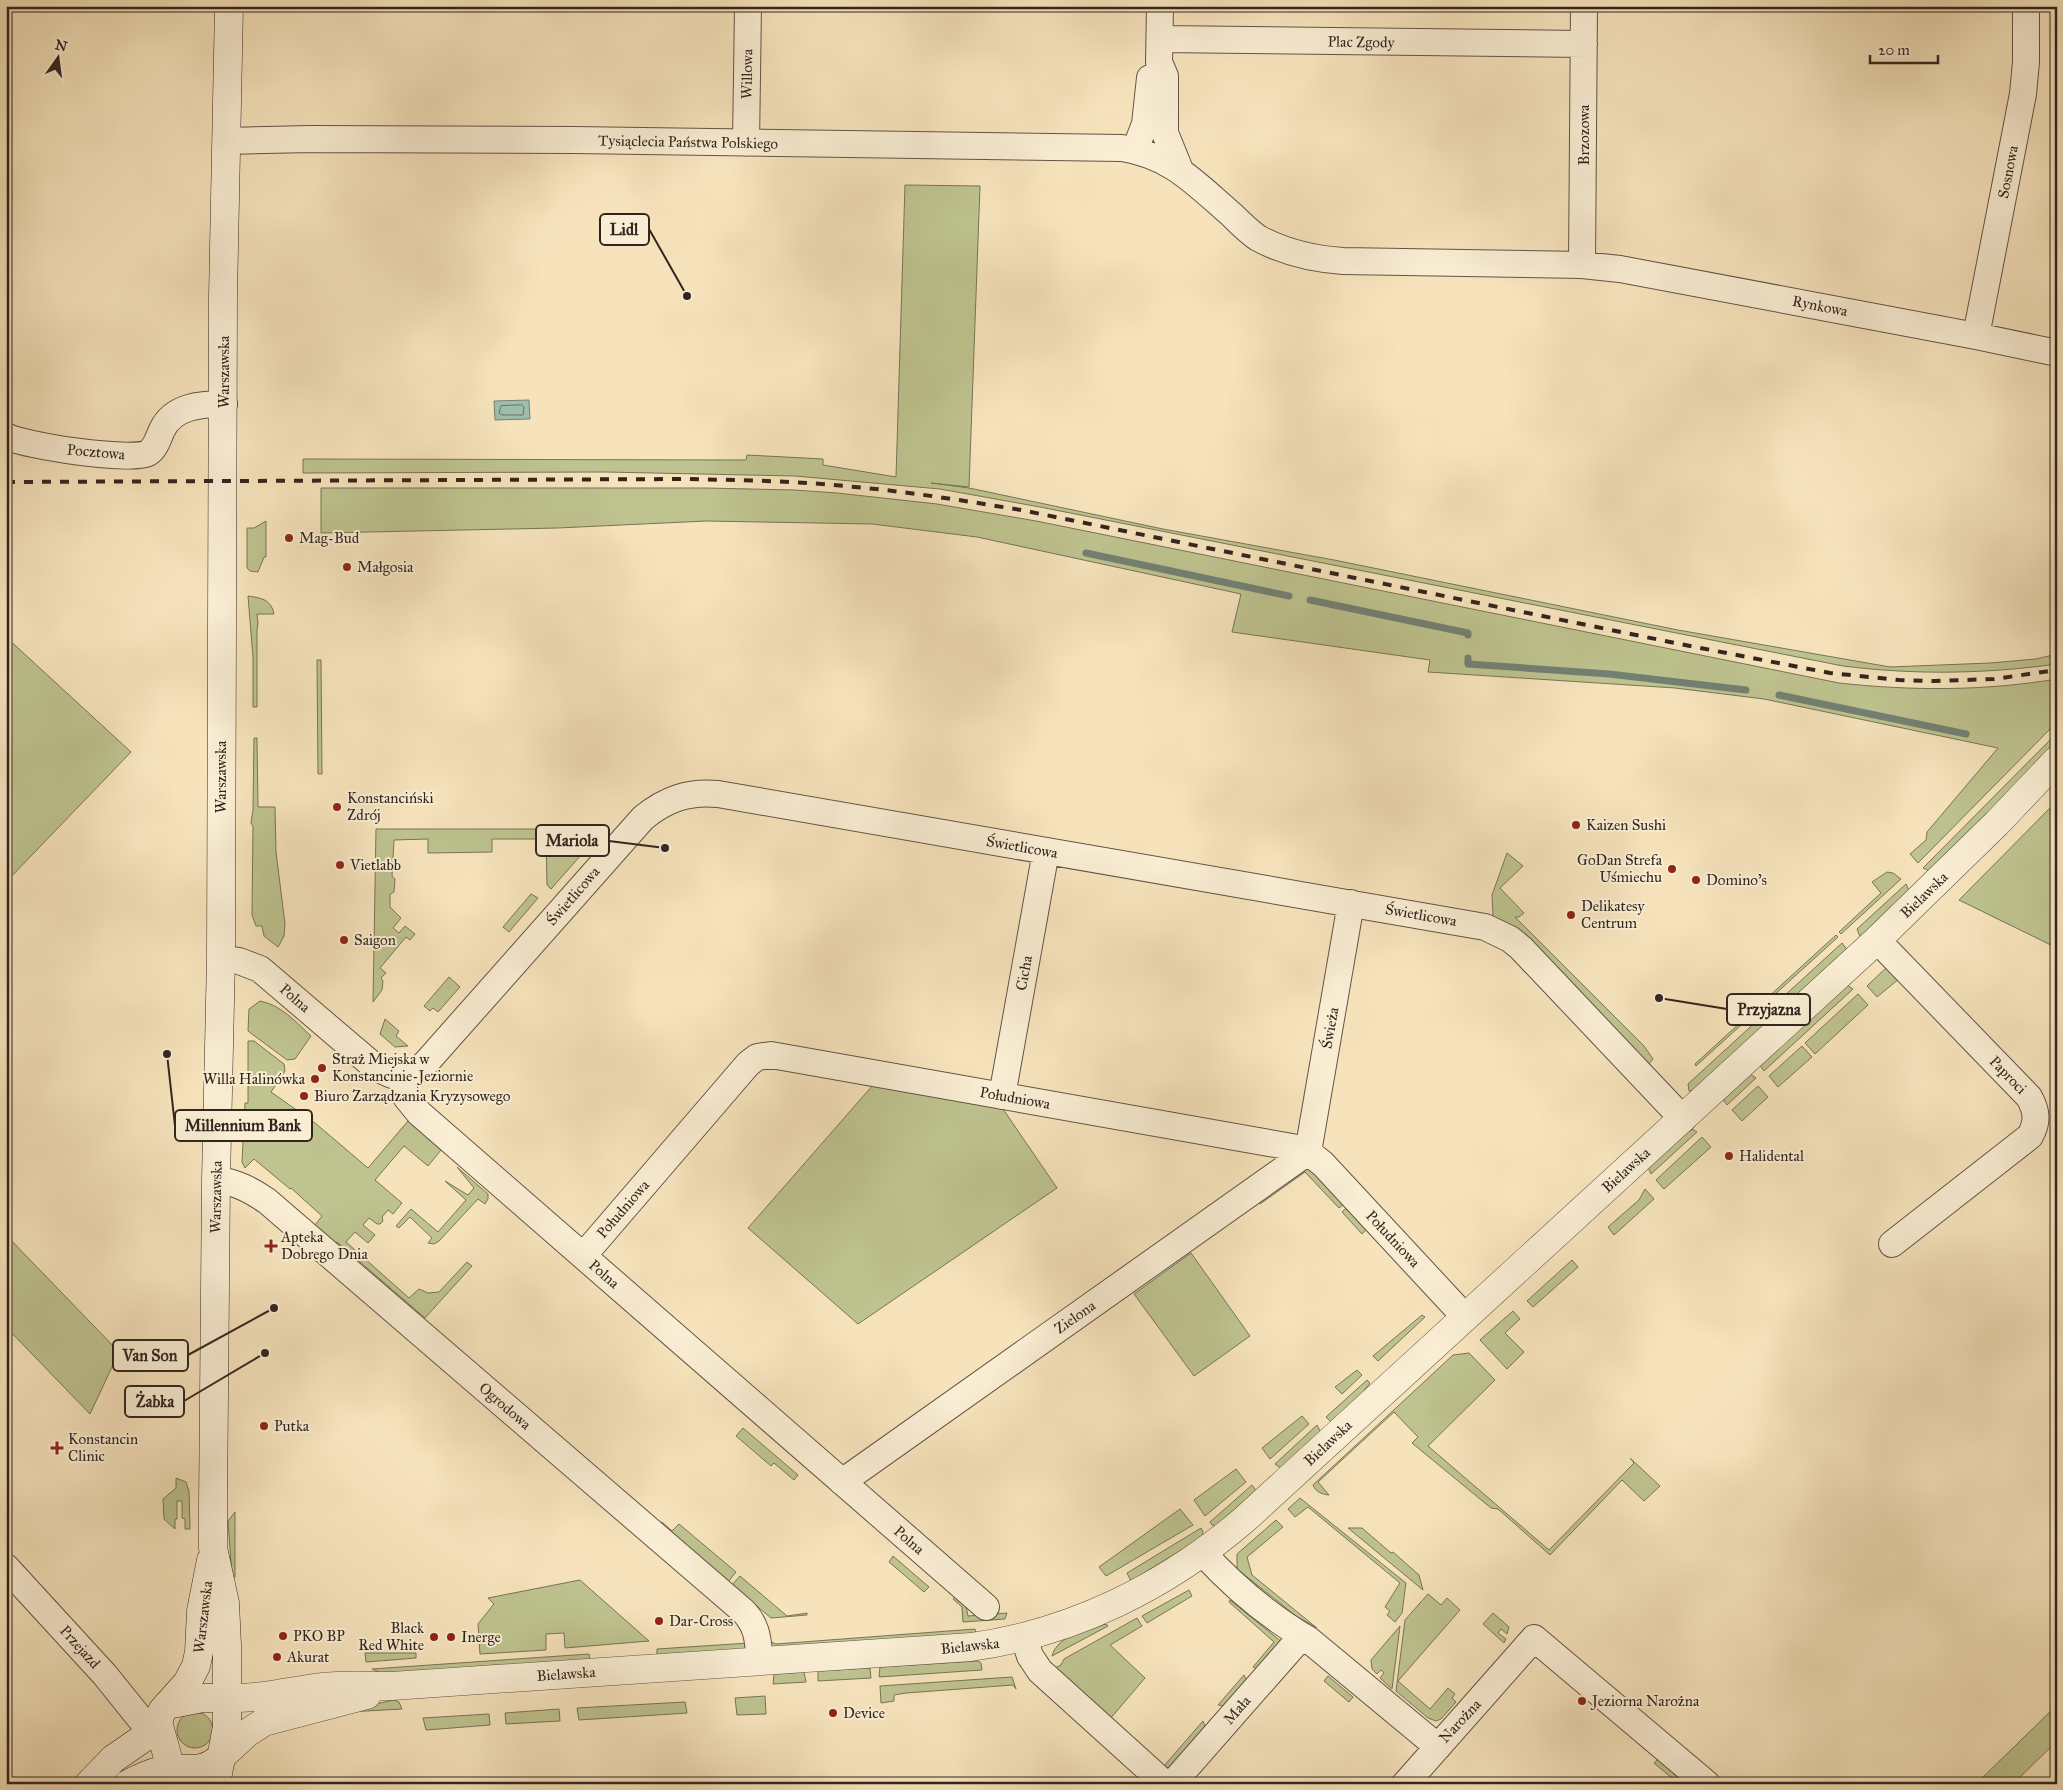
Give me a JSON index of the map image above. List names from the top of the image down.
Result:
{
  "streets": {
    "street": [
      "Plac Zgody",
      "Willowa",
      "Brzozowa",
      "Tysiąclecia Państwa Polskiego",
      "Sosnowa",
      "Rynkowa",
      "Warszawska",
      "Pocztowa",
      "Świetlicowa",
      "Bielawska",
      "Cicha",
      "Polna",
      "Świeża",
      "Paproci",
      "Południowa",
      "Zielona",
      "Ogrodowa",
      "Przejazd",
      "Mała",
      "Narożna"
    ]
  },
  "crossings": [
    ["Plac Zgody", "Brzozowa"],
    ["Willowa", "Tysiąclecia Państwa Polskiego"],
    ["Brzozowa", "Rynkowa"],
    ["Tysiąclecia Państwa Polskiego", "Warszawska"],
    ["Sosnowa", "Rynkowa"],
    ["Warszawska", "Pocztowa"],
    ["Warszawska", "Bielawska"],
    ["Warszawska", "Polna"],
    ["Warszawska", "Ogrodowa"],
    ["Warszawska", "Przejazd"],
    ["Świetlicowa", "Bielawska"],
    ["Świetlicowa", "Cicha"],
    ["Świetlicowa", "Polna"],
    ["Świetlicowa", "Świeża"],
    ["Bielawska", "Paproci"],
    ["Bielawska", "Południowa"],
    ["Bielawska", "Ogrodowa"],
    ["Bielawska", "Przejazd"],
    ["Bielawska", "Narożna"],
    ["Cicha", "Południowa"],
    ["Polna", "Południowa"],
    ["Polna", "Zielona"],
    ["Świeża", "Południowa"],
    ["Świeża", "Zielona"],
    ["Południowa", "Zielona"],
    ["Mała", "Narożna"]
  ],
  "places": {
    "other": [
      "Lidl",
      "Mag-Bud",
      "Małgosia",
      "Konstanciński Zdrój",
      "Kaizen Sushi",
      "Mariola",
      "Vietlabb",
      "GoDan Strefa Uśmiechu",
      "Domino's",
      "Delikatesy Centrum",
      "Saigon",
      "Przyjazna",
      "Millennium Bank",
      "Straż Miejska w Konstancinie-Jeziornie",
      "Willa Halinówka",
      "Biuro Zarządzania Kryzysowego",
      "Halidental",
      "Van Son",
      "Żabka",
      "Putka",
      "Dar-Cross",
      "PKO BP",
      "Black Red White",
      "Inerge",
      "Akurat",
      "Jeziorna Narożna",
      "Device"
    ],
    "health": ["Apteka Dobrego Dnia", "Konstancin Clinic"]
  },
  "scale_bar": "20 m",
  "north": "top"
}
